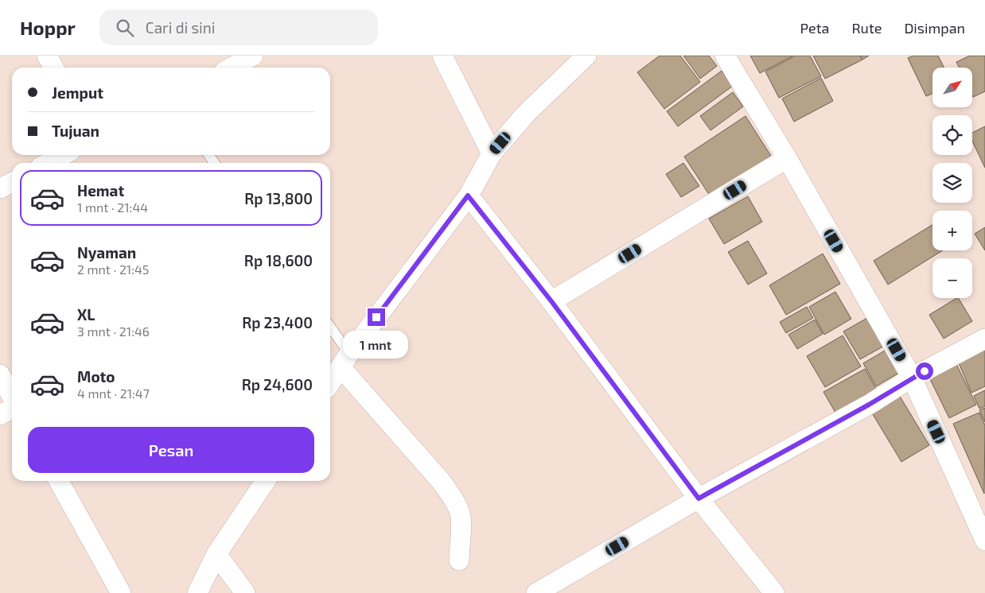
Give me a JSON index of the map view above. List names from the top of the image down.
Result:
{
  "north": "top right",
  "page": {
    "header": "Hoppr",
    "search": "Cari di sini",
    "nav": ["Peta", "Rute", "Disimpan"],
    "map_buttons": ["+", "−"],
    "banner": ["Jemput", "Tujuan"],
    "list": [
      {
        "name": "Hemat",
        "note": "1 mnt · 21:44",
        "value": "Rp 13,800"
      },
      {
        "name": "Nyaman",
        "note": "2 mnt · 21:45",
        "value": "Rp 18,600"
      },
      {
        "name": "XL",
        "note": "3 mnt · 21:46",
        "value": "Rp 23,400"
      },
      {
        "name": "Moto",
        "note": "4 mnt · 21:47",
        "value": "Rp 24,600"
      }
    ],
    "bubble": "1 mnt",
    "buttons": "Pesan"
  }
}
